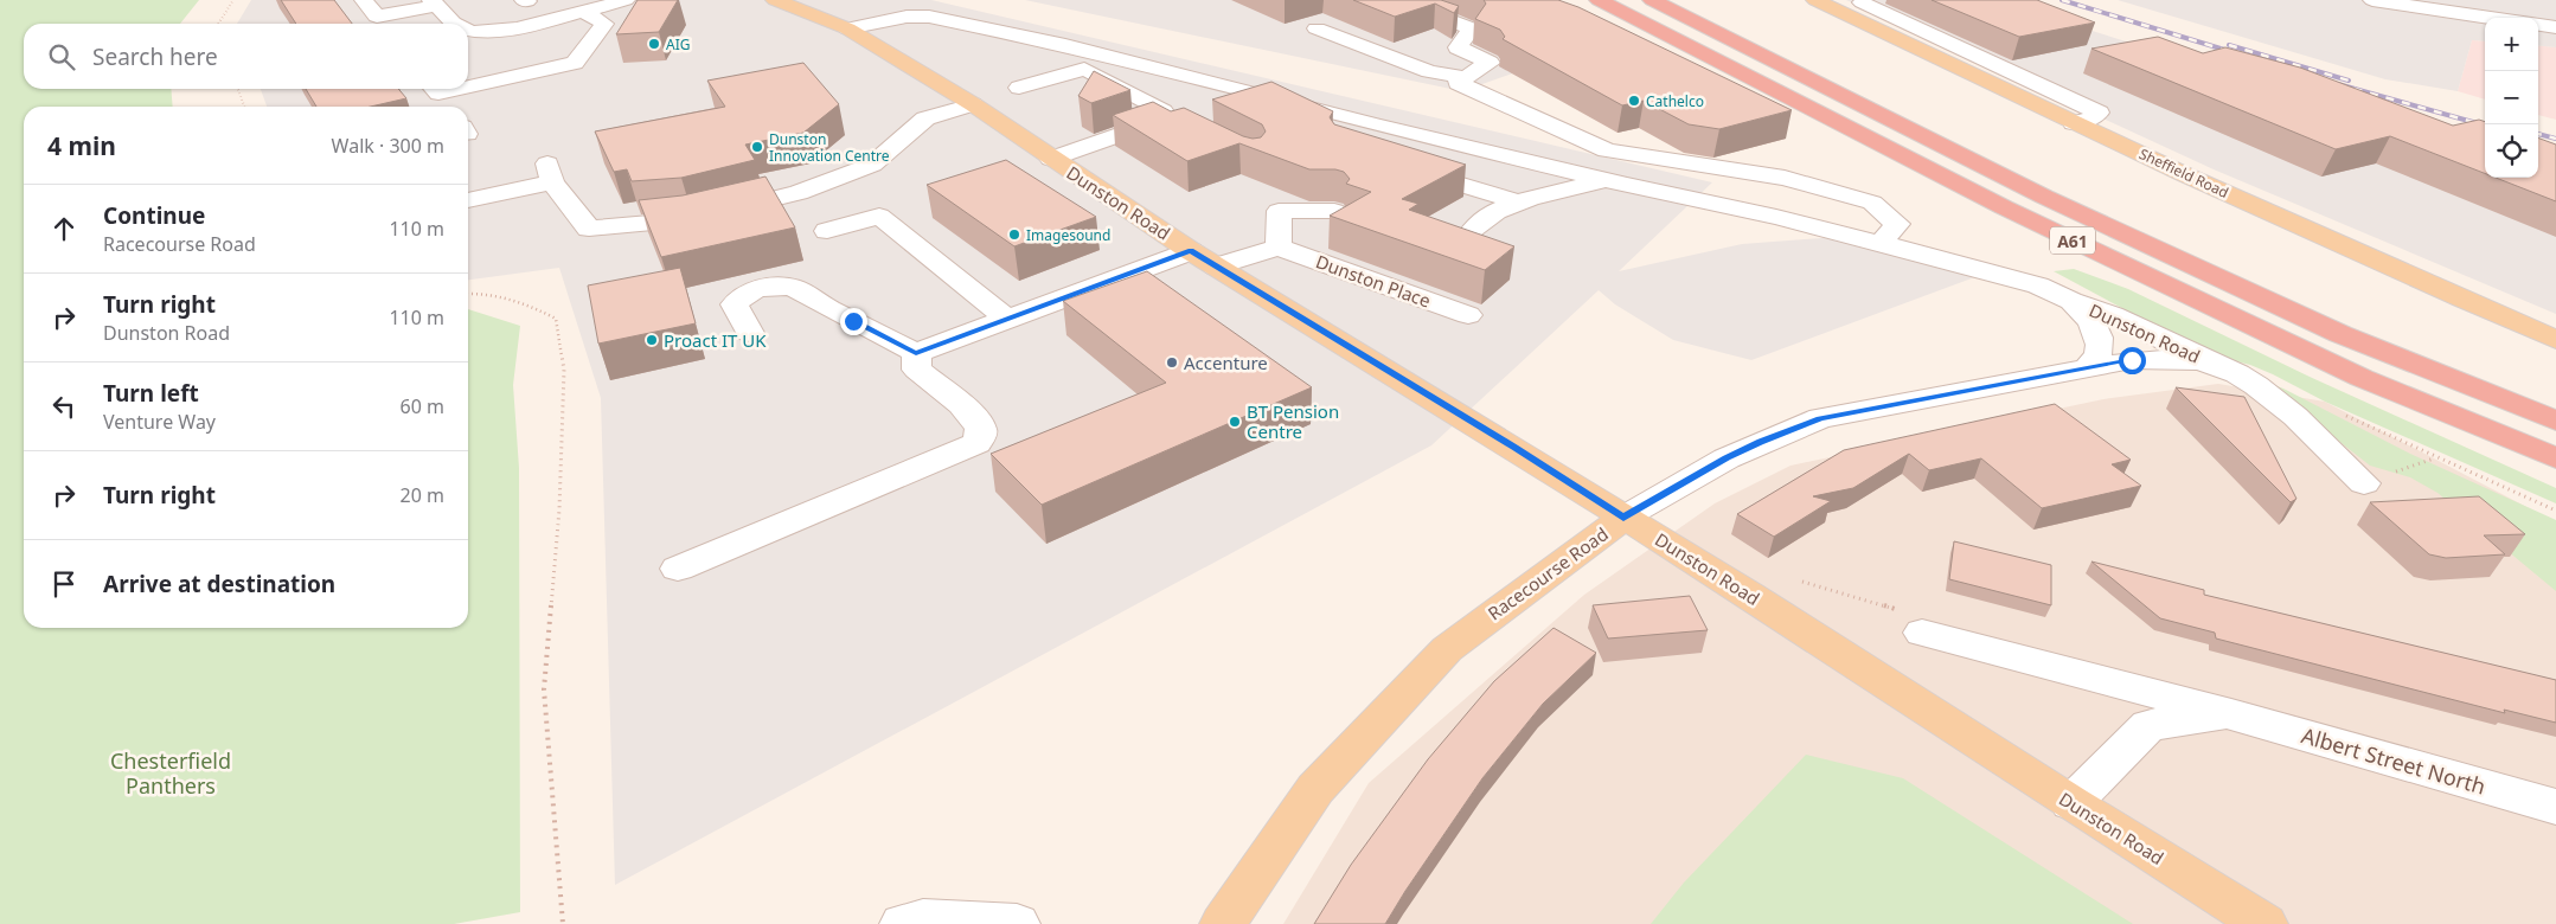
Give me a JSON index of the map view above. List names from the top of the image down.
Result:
{
  "streets": {
    "highway": ["A61"],
    "main road": ["Sheffield Road", "Dunston Road", "Racecourse Road"],
    "street": ["Dunston Place", "Albert Street North"]
  },
  "crossings": [
    ["Dunston Road", "Racecourse Road"],
    ["Dunston Road", "Albert Street North"]
  ],
  "parks": ["Chesterfield Panthers"],
  "places": [
    "AIG",
    "Cathelco",
    "Dunston Innovation Centre",
    "Imagesound",
    "Proact IT UK",
    "Accenture",
    "BT Pension Centre"
  ],
  "page": {
    "map_buttons": ["+", "−"],
    "search": "Search here",
    "heading": ["4 min", "Walk · 300 m"],
    "list": [
      ["Continue", "Racecourse Road", "110 m"],
      ["Turn right", "Dunston Road", "110 m"],
      ["Turn left", "Venture Way", "60 m"],
      ["Turn right", "20 m"],
      "Arrive at destination"
    ]
  }
}
